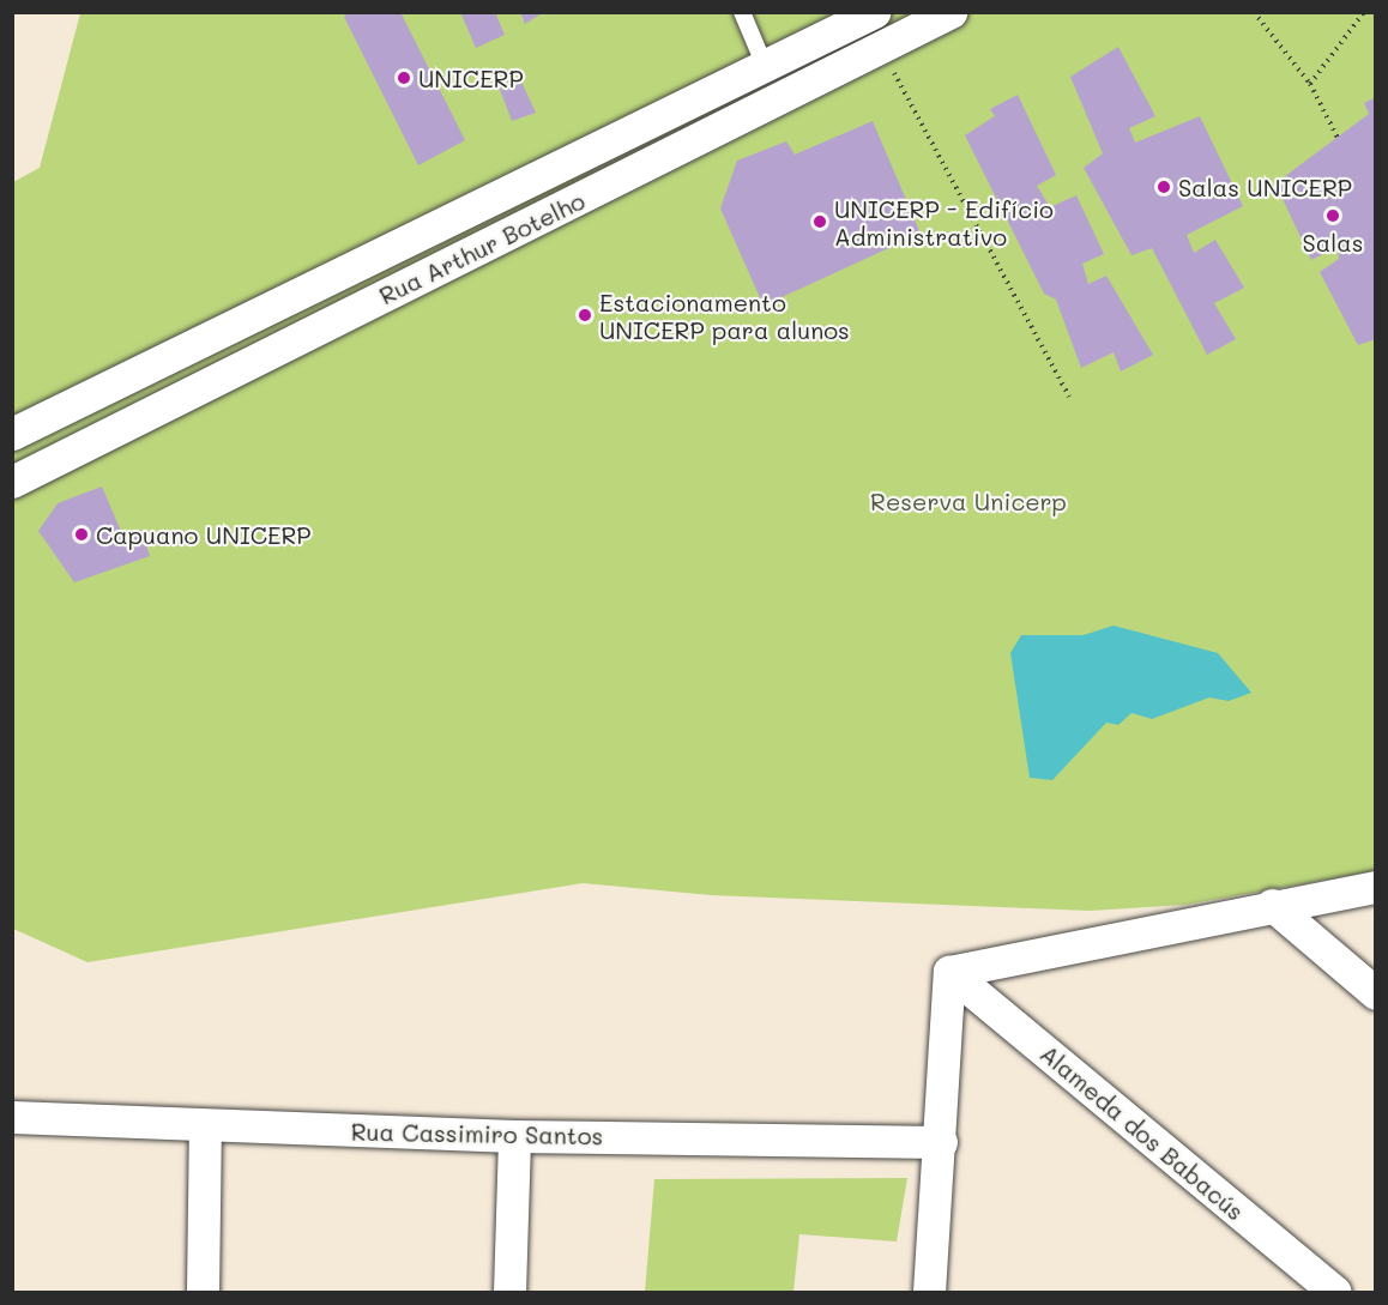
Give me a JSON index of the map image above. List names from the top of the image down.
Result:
{
  "streets": {
    "street": ["Rua Arthur Botelho", "Alameda dos Babacús", "Rua Cassimiro Santos"]
  },
  "parks": ["Reserva Unicerp"],
  "places": [
    "UNICERP",
    "Salas UNICERP",
    "Salas",
    "UNICERP - Edifício Administrativo",
    "Estacionamento UNICERP para alunos",
    "Capuano UNICERP"
  ]
}
